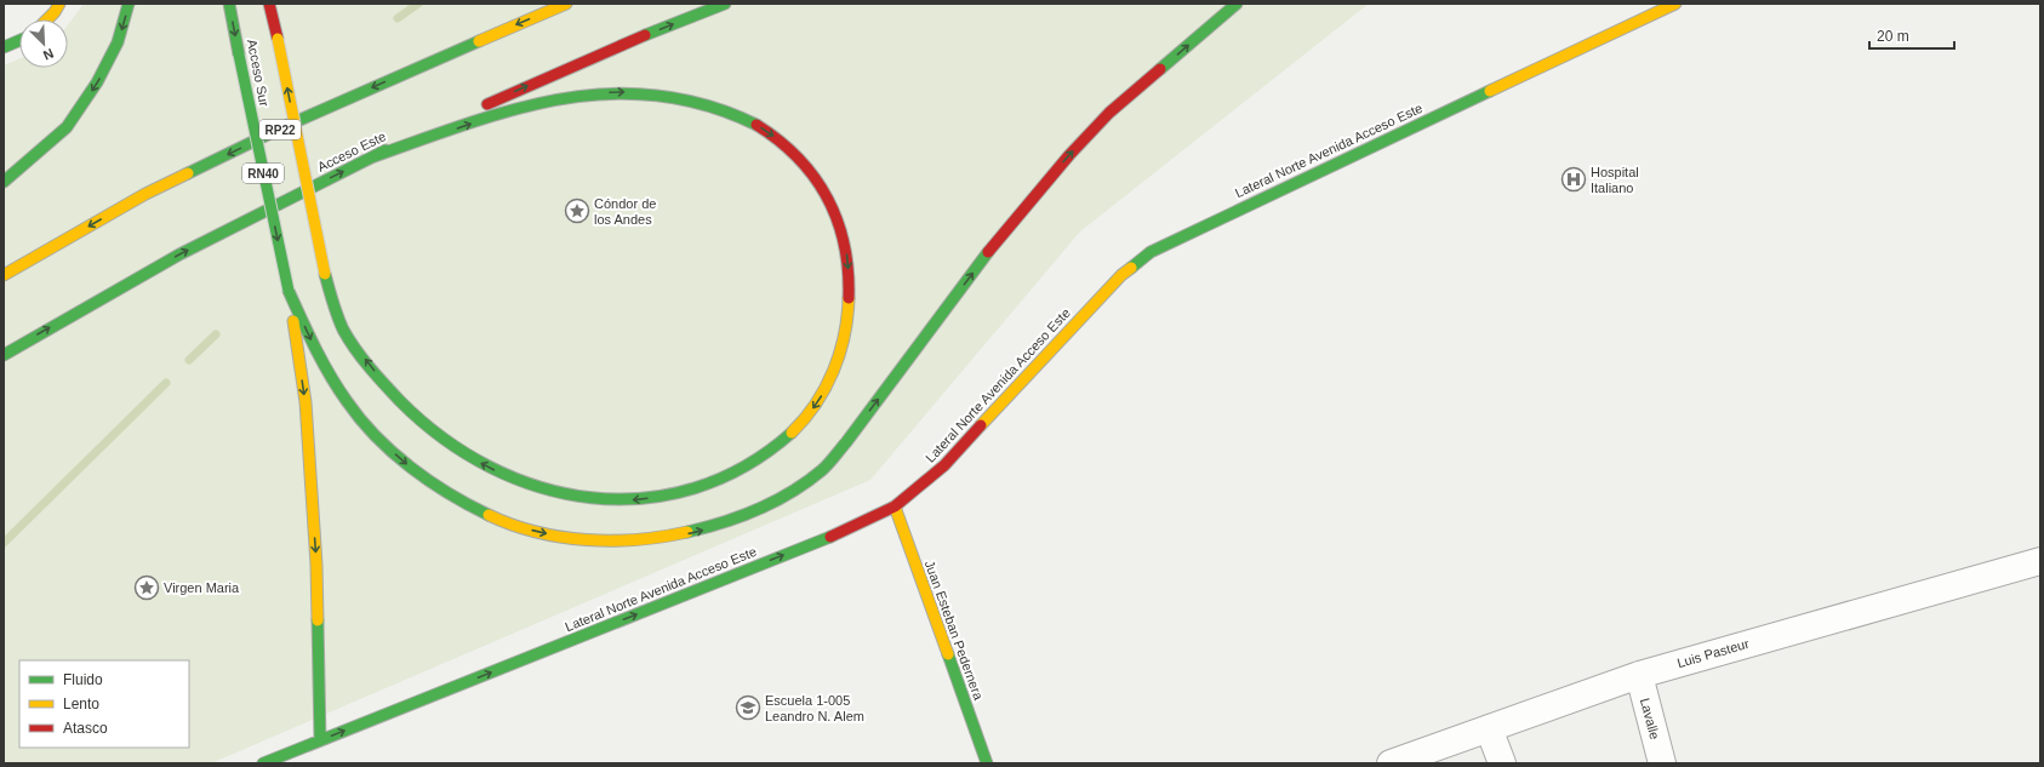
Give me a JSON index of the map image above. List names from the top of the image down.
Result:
{
  "streets": {
    "main road": [
      "Acceso Sur",
      "RP22",
      "Lateral Norte Avenida Acceso Este",
      "Acceso Este",
      "RN40",
      "Juan Esteban Pedernera"
    ],
    "street": ["Luis Pasteur", "Lavalle"]
  },
  "crossings": [
    ["Acceso Sur", "Acceso Este"],
    ["Lateral Norte Avenida Acceso Este", "Juan Esteban Pedernera"],
    ["Luis Pasteur", "Lavalle"]
  ],
  "one_way": ["Lateral Norte Avenida Acceso Este"],
  "places": {
    "hospital": ["Hospital Italiano"],
    "place": ["Cóndor de los Andes", "Virgen Maria"],
    "school or university": ["Escuela 1-005 Leandro N. Alem"]
  },
  "legend": ["Fluido", "Lento", "Atasco"],
  "scale_bar": "20 m",
  "north": "bottom right"
}
